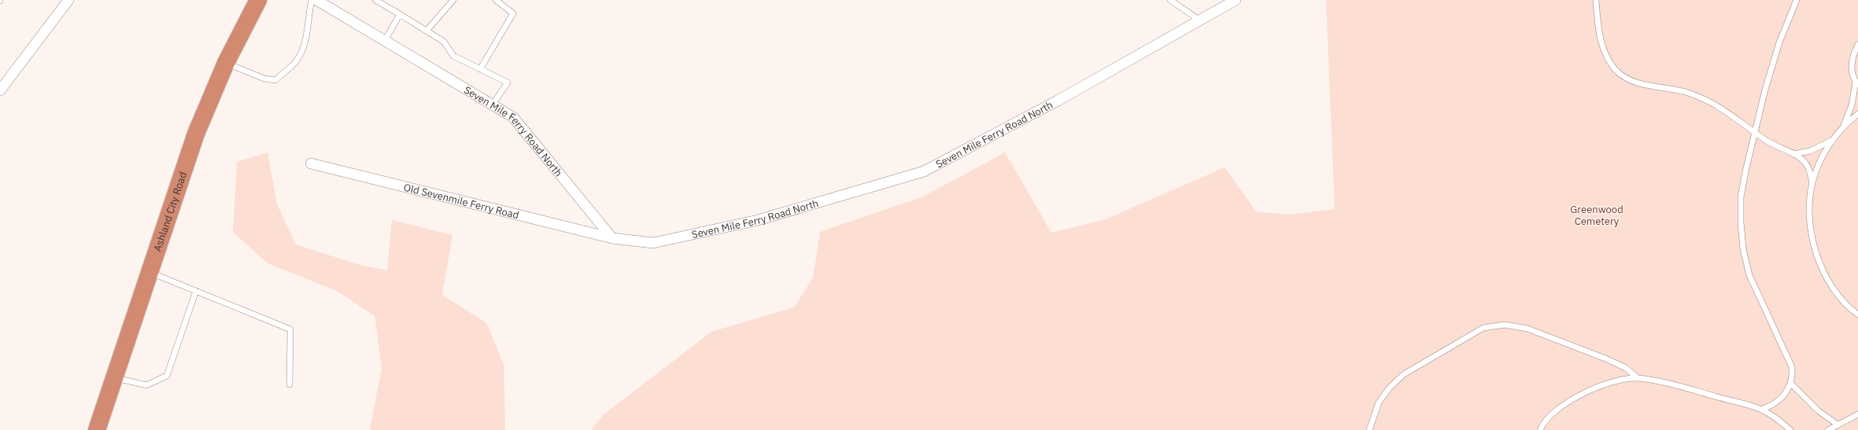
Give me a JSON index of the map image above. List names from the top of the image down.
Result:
{
  "streets": {
    "highway": ["Ashland City Road"],
    "street": ["Seven Mile Ferry Road North", "Old Sevenmile Ferry Road"]
  },
  "crossings": [
    ["Seven Mile Ferry Road North", "Old Sevenmile Ferry Road"]
  ],
  "parks": ["Greenwood Cemetery"]
}
